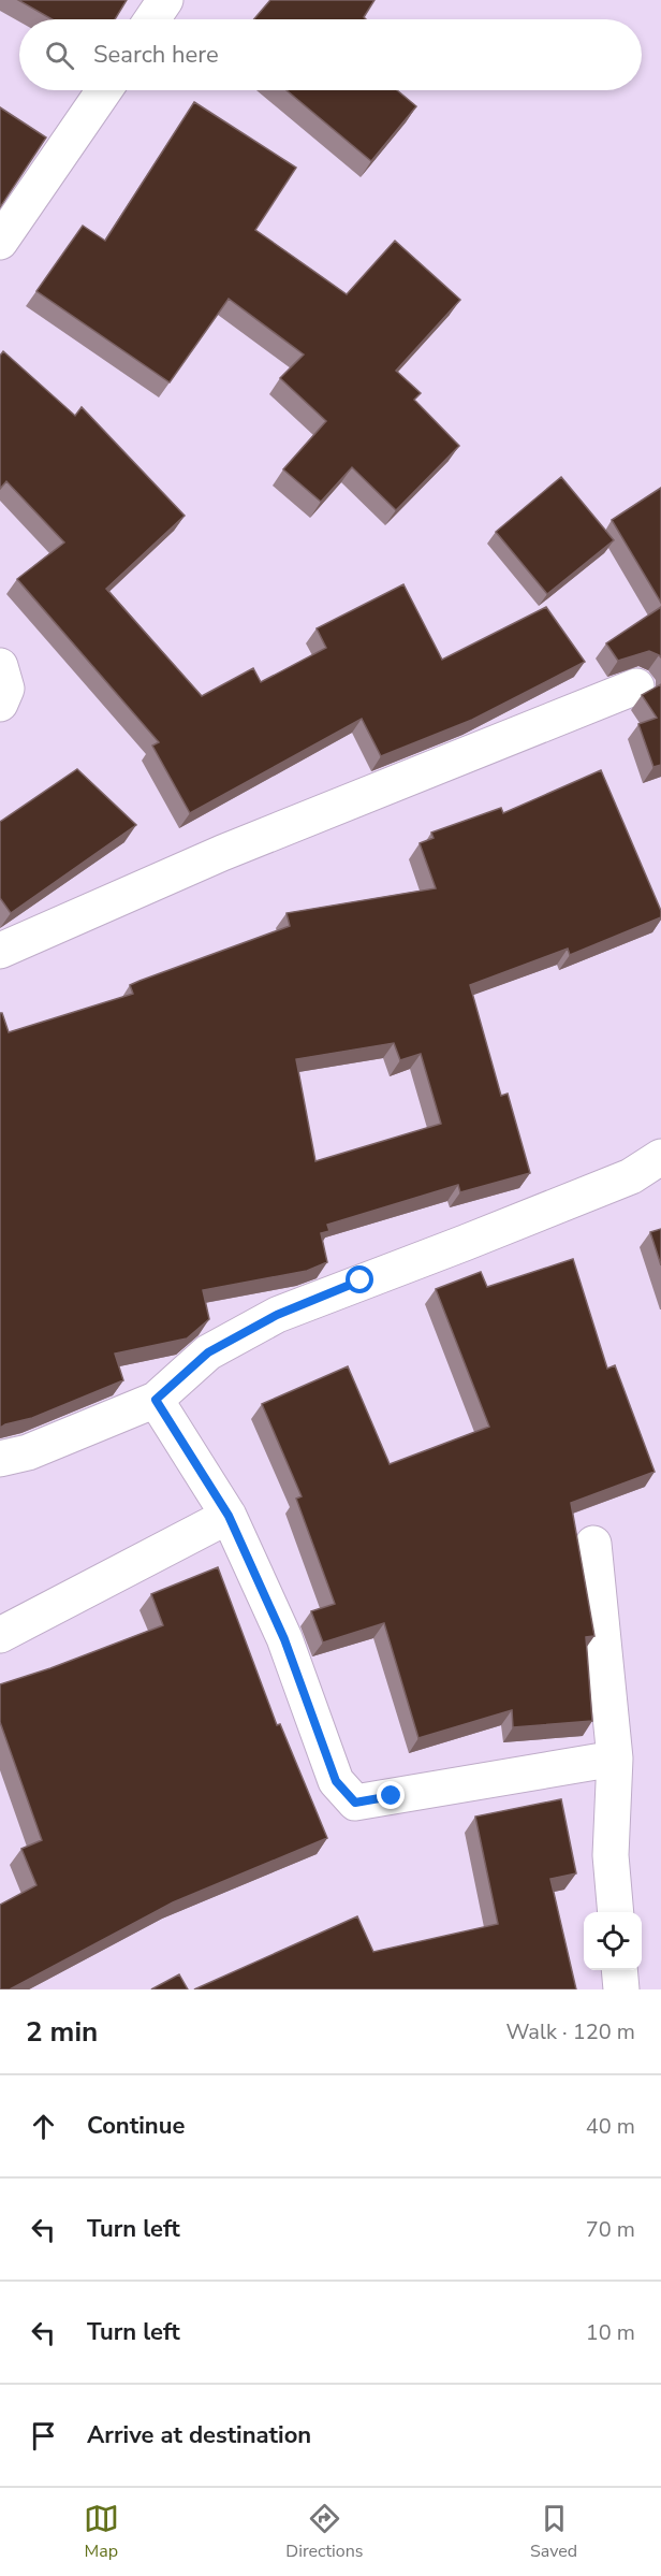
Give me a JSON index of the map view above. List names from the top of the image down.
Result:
{
  "page": {
    "search": "Search here",
    "heading": ["2 min", "Walk · 120 m"],
    "list": [
      ["Continue", "40 m"],
      ["Turn left", "70 m"],
      ["Turn left", "10 m"],
      "Arrive at destination"
    ],
    "nav": ["Map", "Directions", "Saved"]
  }
}
